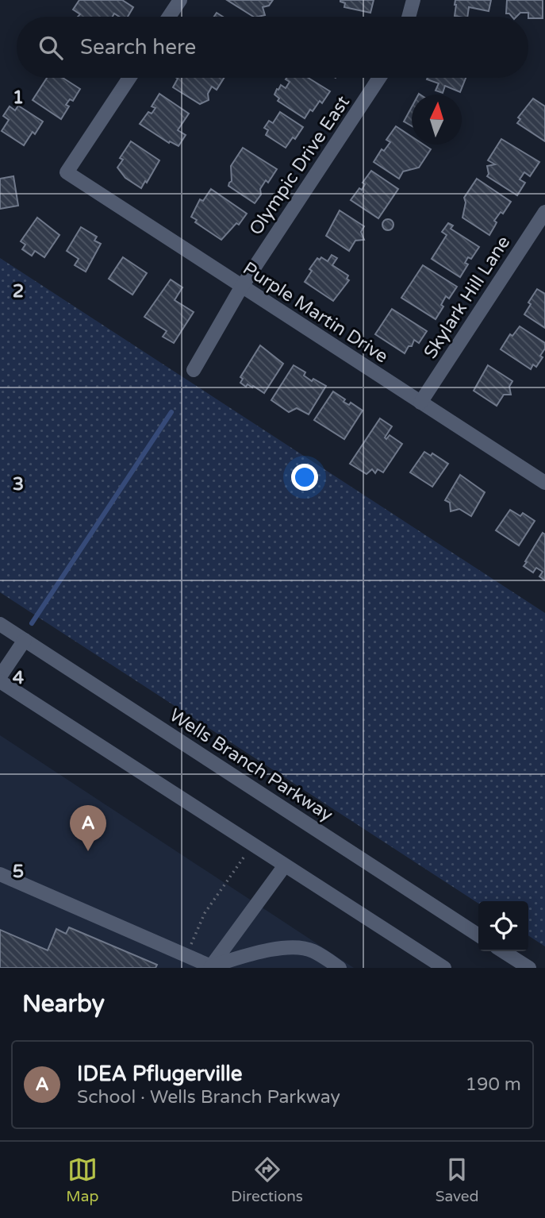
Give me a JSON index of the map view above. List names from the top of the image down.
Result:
{
  "streets": {
    "street": [
      "Olympic Drive East",
      "Skylark Hill Lane",
      "Purple Martin Drive",
      "Wells Branch Parkway"
    ]
  },
  "crossings": [
    ["Olympic Drive East", "Purple Martin Drive"],
    ["Skylark Hill Lane", "Purple Martin Drive"]
  ],
  "north": "top",
  "page": {
    "search": "Search here",
    "pins": "A",
    "heading": "Nearby",
    "list": [
      {
        "mark": "A",
        "name": "IDEA Pflugerville",
        "note": "School · Wells Branch Parkway",
        "value": "190 m"
      }
    ],
    "nav": ["Map", "Directions", "Saved"]
  },
  "grid": {
    "rows": [
      "1",
      "2",
      "3",
      "4",
      "5"
    ]
  }
}
